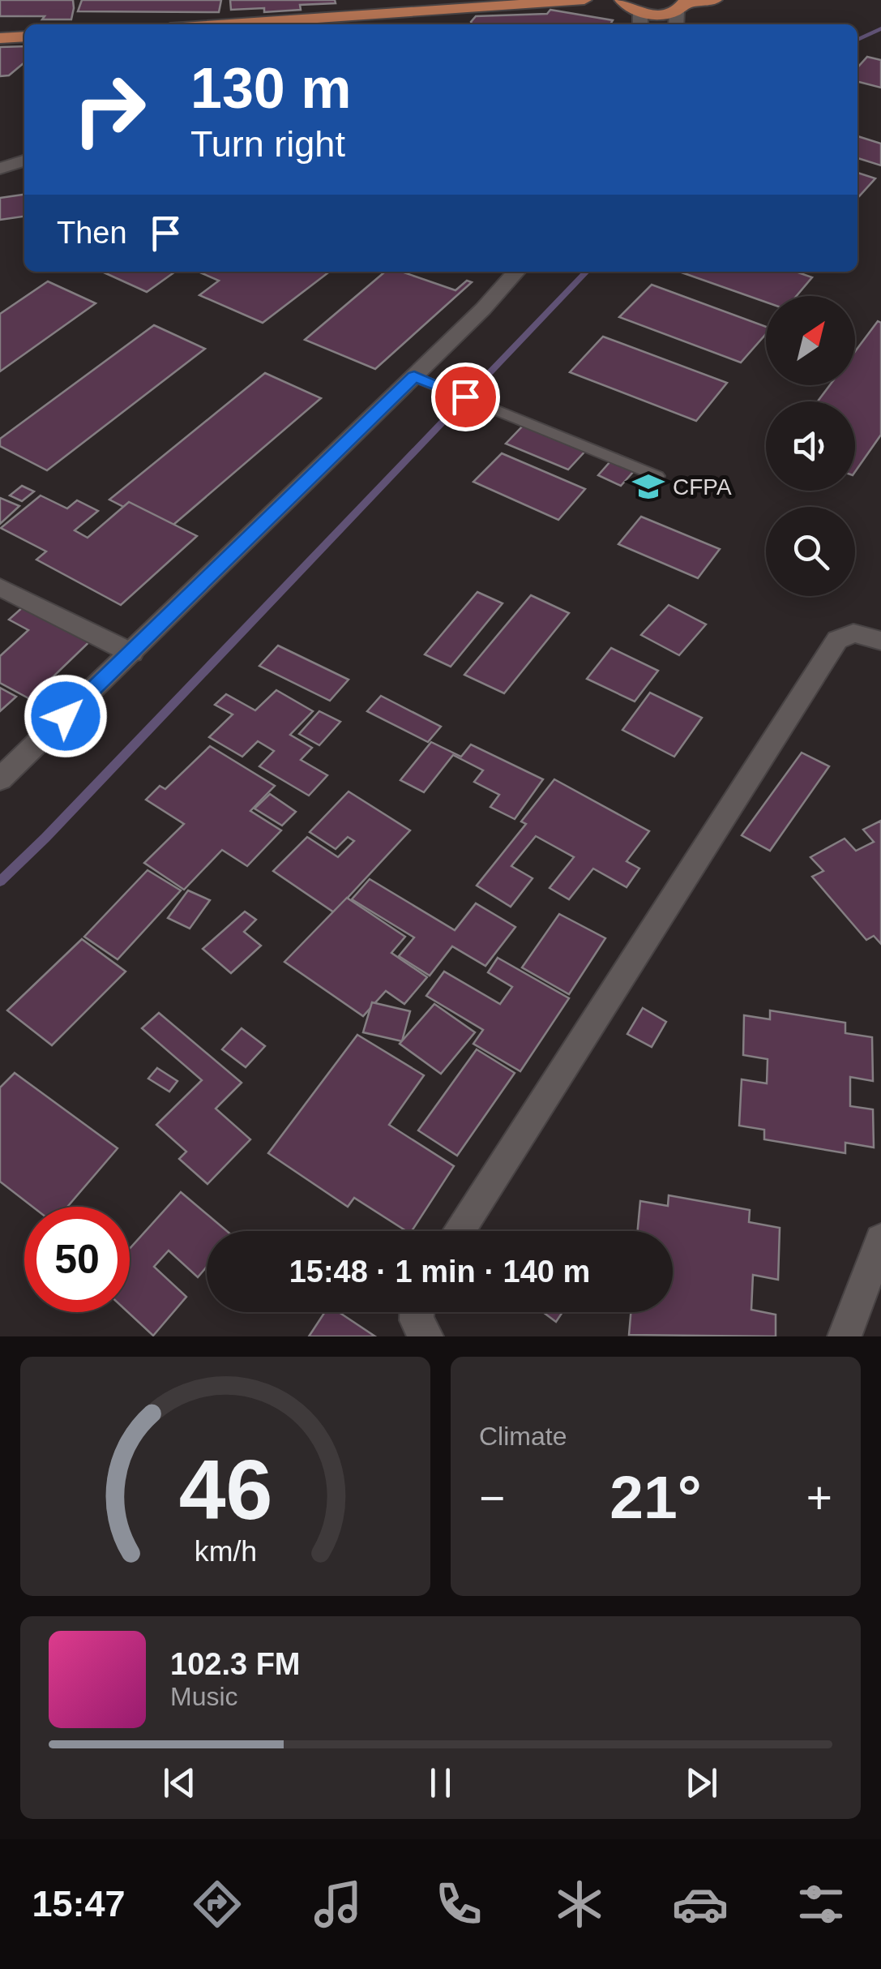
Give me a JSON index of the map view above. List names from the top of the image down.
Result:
{
  "places": {
    "school or university": ["CFPA"]
  },
  "north": "top right",
  "page": {
    "turn": ["130 m", "Turn right"],
    "then": "Then",
    "limit": "50",
    "trip": "15:48 · 1 min · 140 m",
    "tile": "Climate",
    "heat": ["−", "21°", "+"],
    "song": ["102.3 FM", "Music"],
    "tabs": "15:47",
    "gauge": ["46", "km/h"]
  }
}
